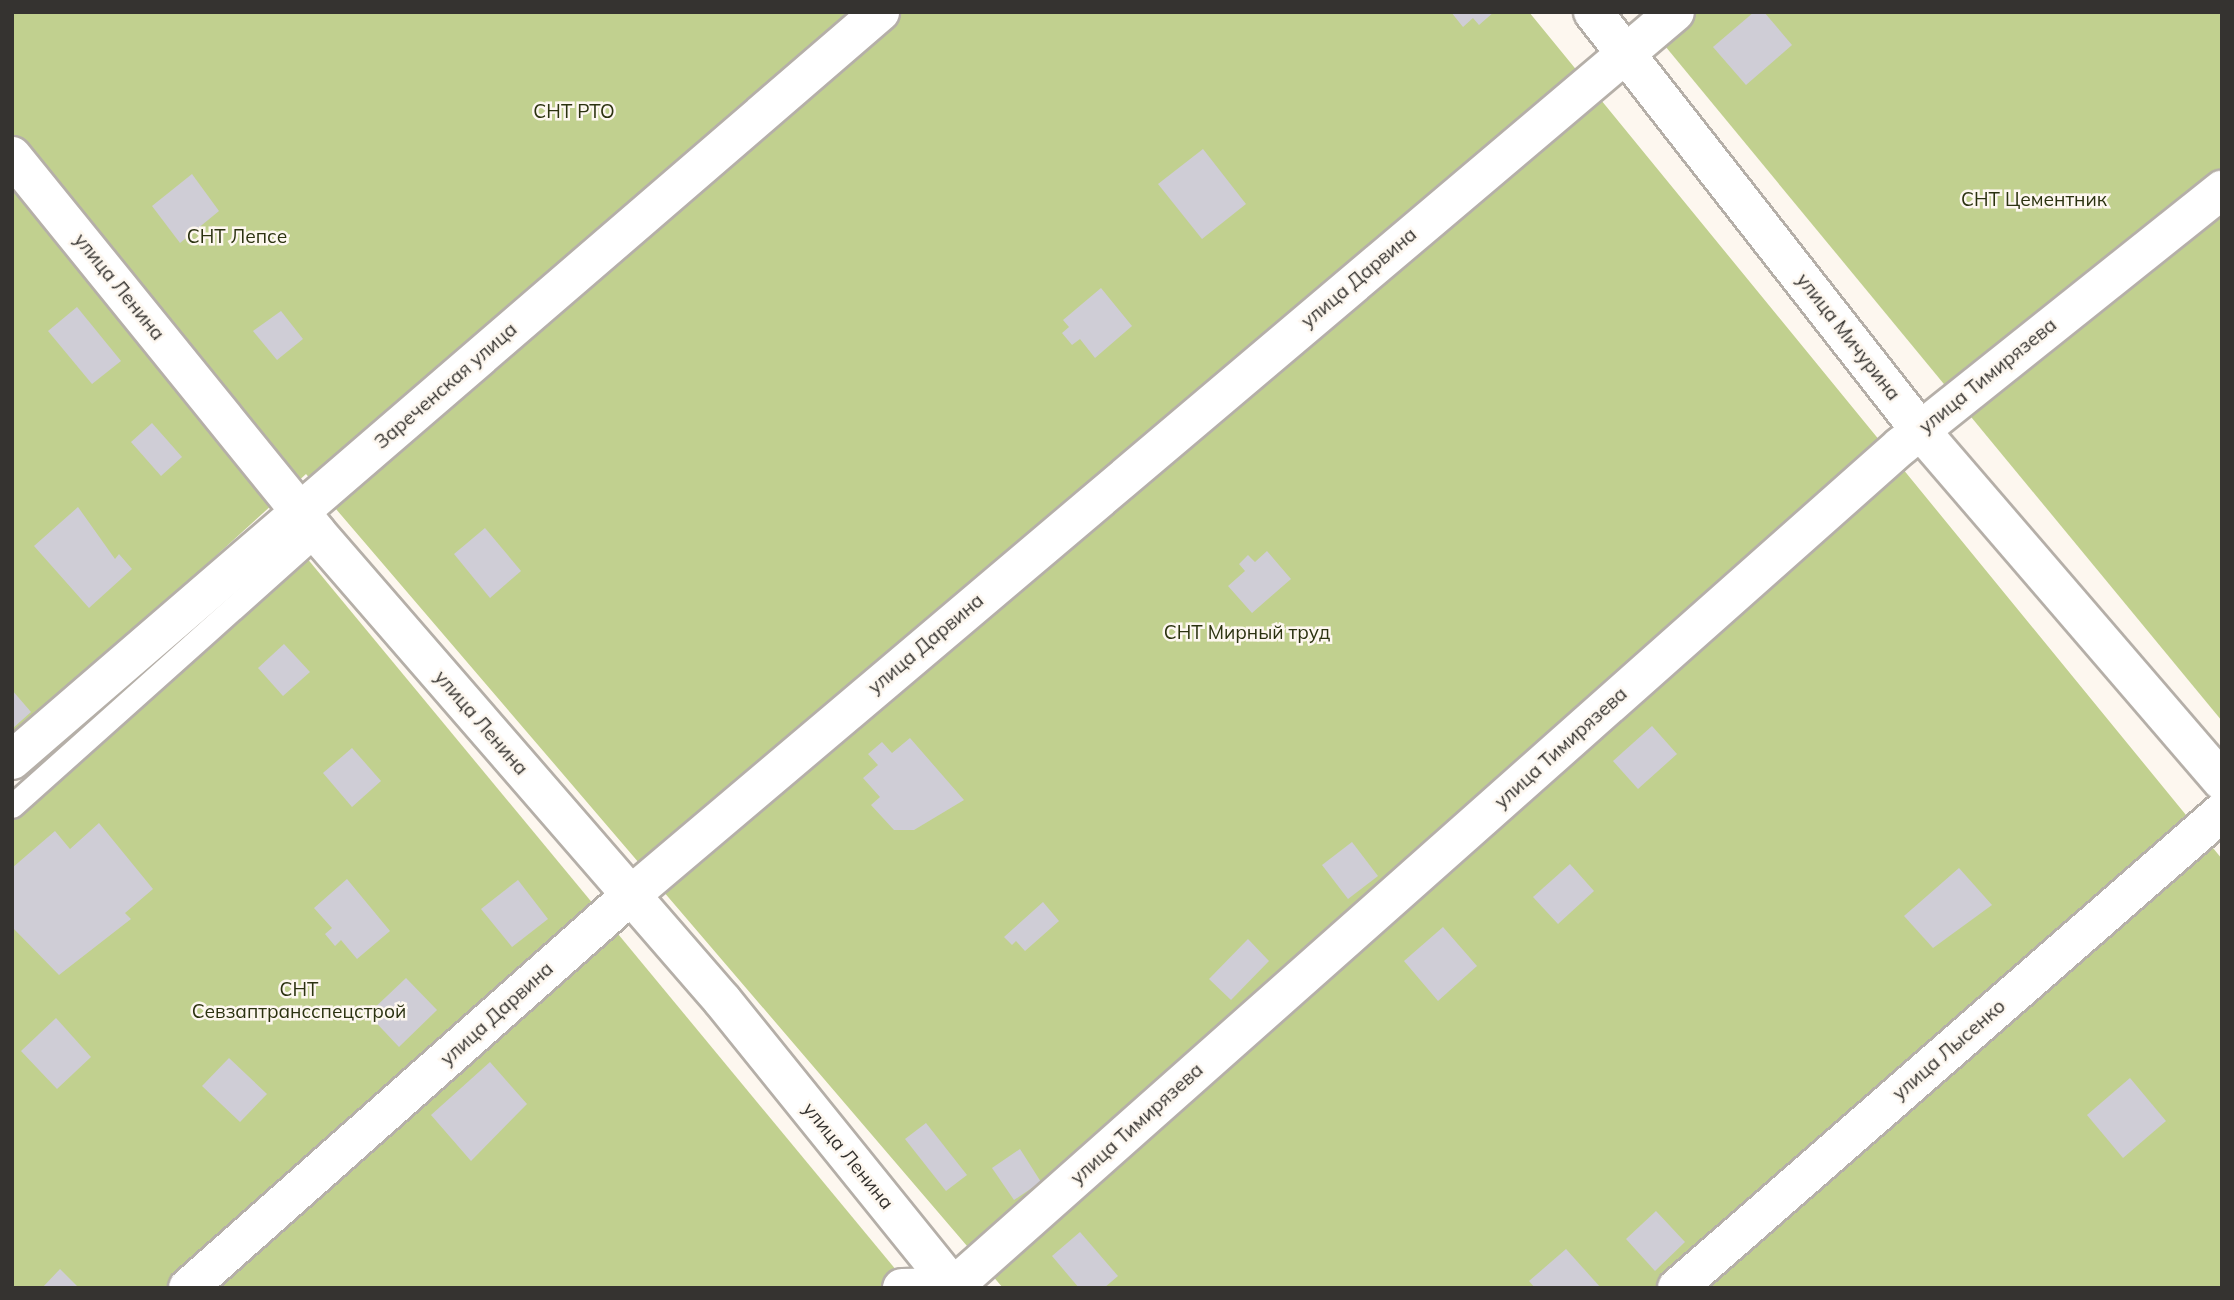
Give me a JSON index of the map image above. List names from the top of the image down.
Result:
{
  "streets": {
    "street": [
      "улица Дарвина",
      "улица Ленина",
      "улица Мичурина",
      "улица Тимирязева",
      "Зареченская улица",
      "улица Лысенко"
    ]
  },
  "crossings": [
    ["улица Дарвина", "улица Ленина"],
    ["улица Дарвина", "улица Мичурина"],
    ["улица Ленина", "улица Тимирязева"],
    ["улица Ленина", "Зареченская улица"],
    ["улица Мичурина", "улица Тимирязева"]
  ],
  "parks": [
    "СНТ РТО",
    "СНТ Цементник",
    "СНТ Лепсе",
    "СНТ Мирный труд",
    "СНТ Севзаптрансспецстрой"
  ]
}
